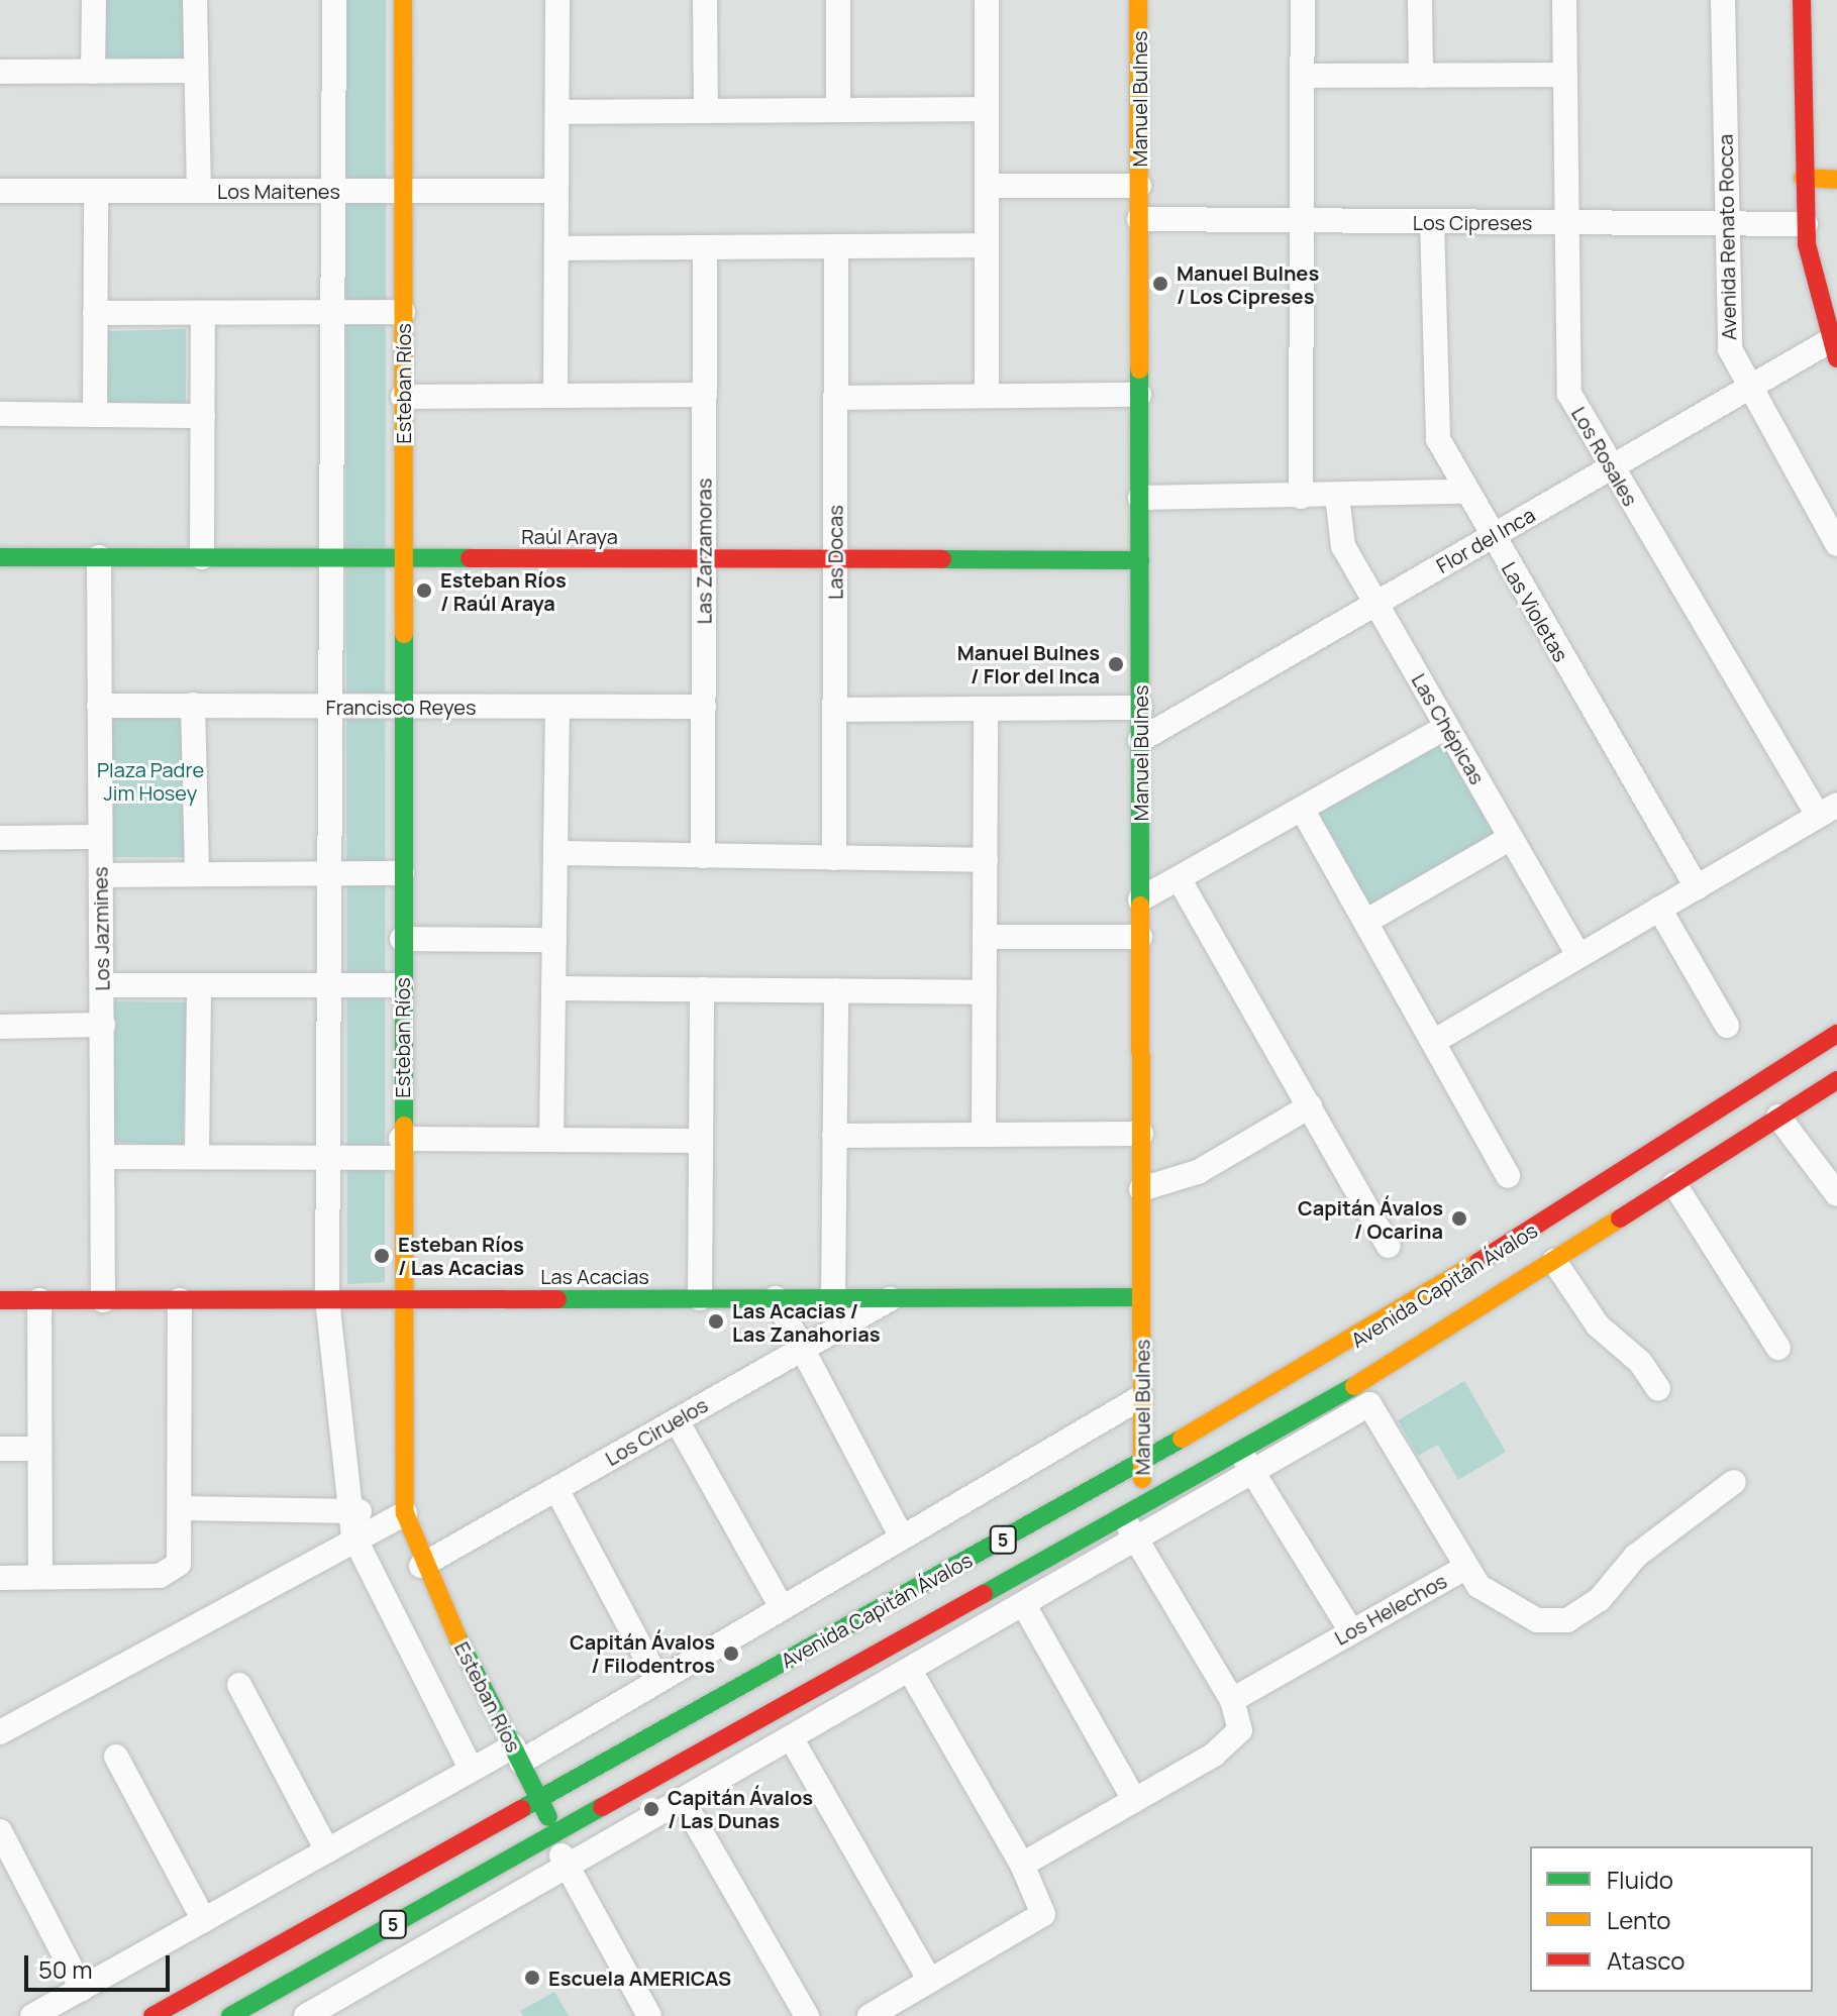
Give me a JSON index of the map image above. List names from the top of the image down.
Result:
{
  "streets": {
    "main road": [
      "Manuel Bulnes",
      "Esteban Ríos",
      "Raúl Araya",
      "Las Acacias",
      "Avenida Capitán Ávalos",
      "5"
    ],
    "street": [
      "Los Maitenes",
      "Los Cipreses",
      "Avenida Renato Rocca",
      "Los Rosales",
      "Flor del Inca",
      "Las Zarzamoras",
      "Las Docas",
      "Las Violetas",
      "Francisco Reyes",
      "Las Chépicas",
      "Los Jazmines",
      "Los Ciruelos",
      "Los Helechos"
    ]
  },
  "crossings": [
    ["Manuel Bulnes", "Los Cipreses"],
    ["Manuel Bulnes", "Raúl Araya"],
    ["Manuel Bulnes", "Flor del Inca"],
    ["Manuel Bulnes", "Las Acacias"],
    ["Manuel Bulnes", "Avenida Capitán Ávalos"],
    ["Manuel Bulnes", "Los Helechos"],
    ["Los Maitenes", "Esteban Ríos"],
    ["Los Cipreses", "Avenida Renato Rocca"],
    ["Los Cipreses", "Los Rosales"],
    ["Los Cipreses", "Las Violetas"],
    ["Avenida Renato Rocca", "Flor del Inca"],
    ["Esteban Ríos", "Raúl Araya"],
    ["Esteban Ríos", "Francisco Reyes"],
    ["Esteban Ríos", "Las Acacias"],
    ["Esteban Ríos", "Avenida Capitán Ávalos"],
    ["Esteban Ríos", "Los Ciruelos"],
    ["Los Rosales", "Flor del Inca"],
    ["Raúl Araya", "Las Zarzamoras"],
    ["Raúl Araya", "Las Docas"],
    ["Raúl Araya", "Los Jazmines"],
    ["Flor del Inca", "Las Violetas"],
    ["Flor del Inca", "Las Chépicas"],
    ["Las Zarzamoras", "Francisco Reyes"],
    ["Francisco Reyes", "Los Jazmines"],
    ["Los Jazmines", "Las Acacias"],
    ["Las Acacias", "Los Ciruelos"],
    ["Avenida Capitán Ávalos", "Los Helechos"]
  ],
  "parks": ["Plaza Padre Jim Hosey"],
  "places": [
    "Manuel Bulnes / Los Cipreses",
    "Esteban Ríos / Raúl Araya",
    "Manuel Bulnes / Flor del Inca",
    "Capitán Ávalos / Ocarina",
    "Esteban Ríos / Las Acacias",
    "Las Acacias / Las Zanahorias",
    "Capitán Ávalos / Filodentros",
    "Capitán Ávalos / Las Dunas",
    "Escuela AMERICAS"
  ],
  "legend": ["Fluido", "Lento", "Atasco"],
  "scale_bar": "50 m"
}
